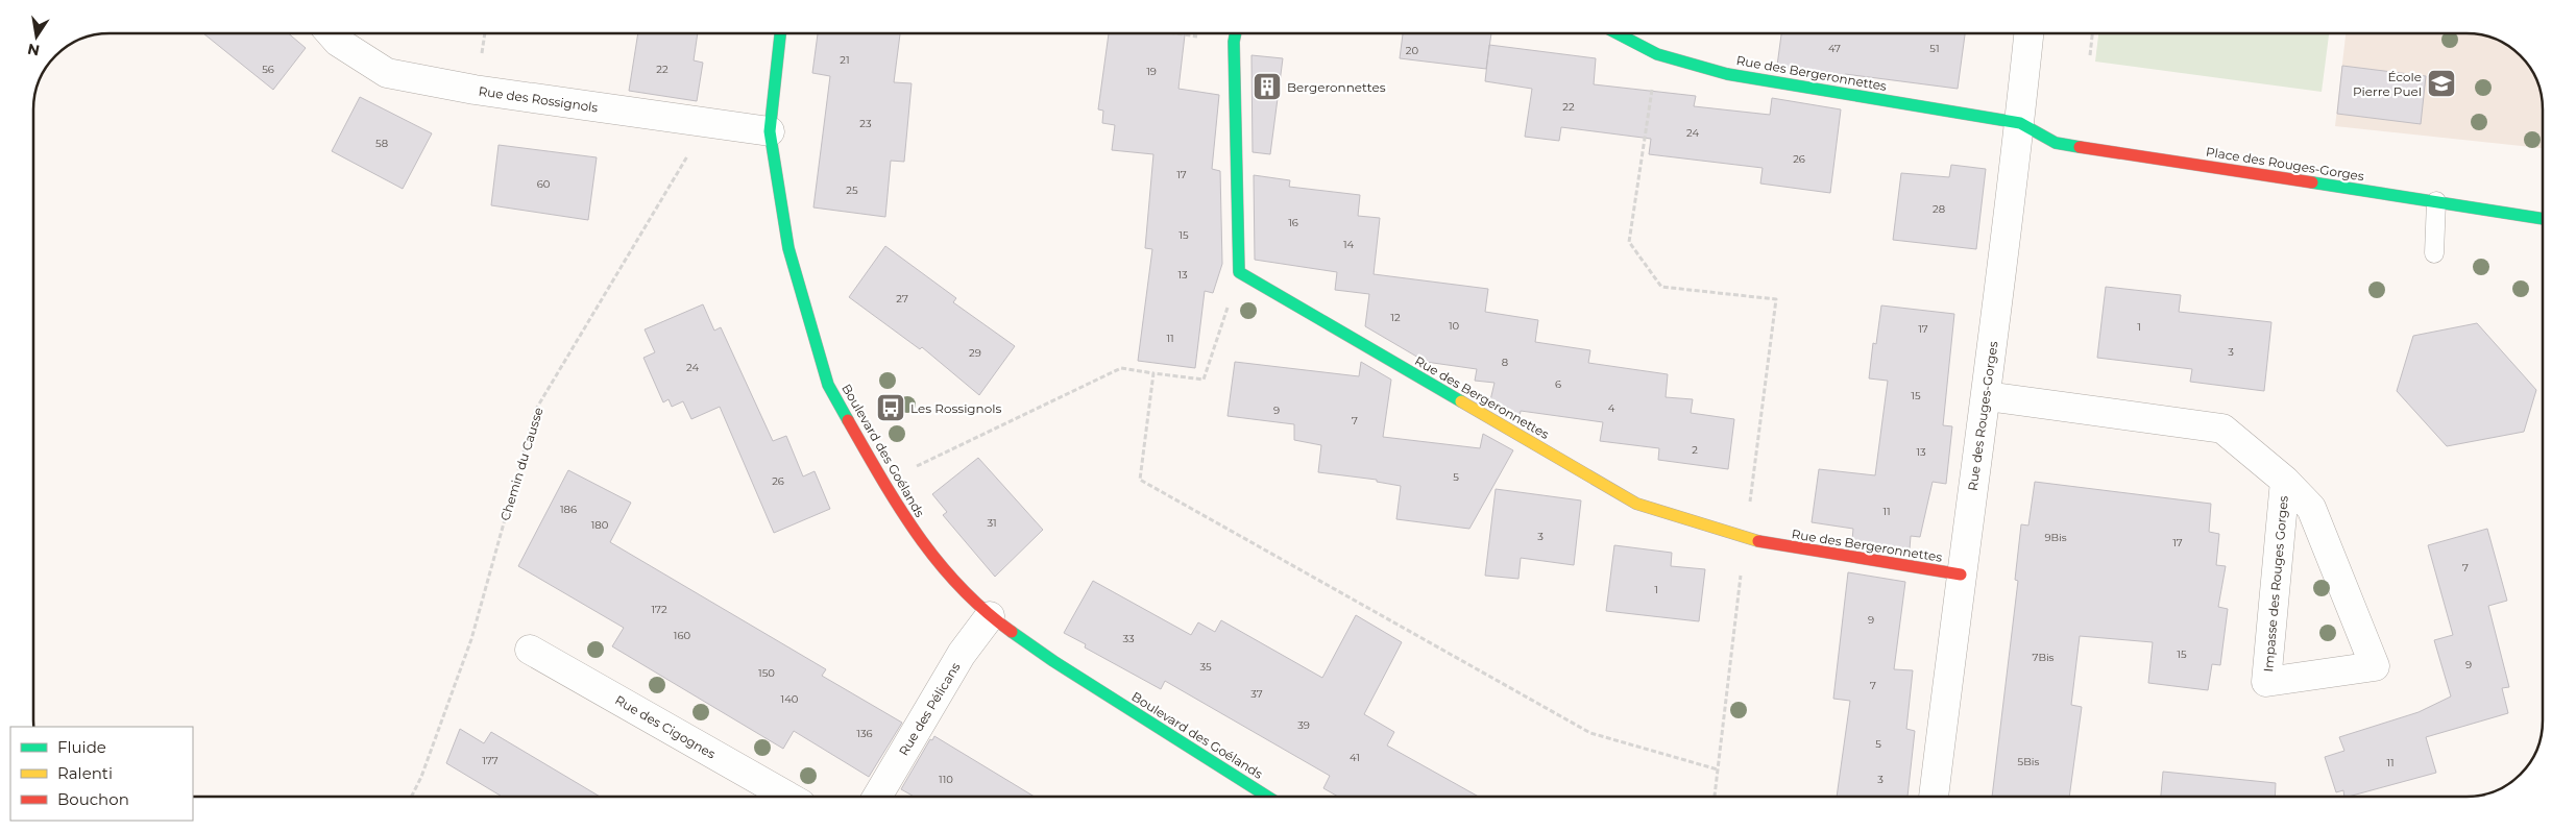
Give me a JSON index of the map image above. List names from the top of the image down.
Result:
{
  "streets": {
    "street": [
      "Rue des Bergeronnettes",
      "Rue des Rossignols",
      "Place des Rouges-Gorges",
      "Rue des Rouges-Gorges",
      "Boulevard des Goélands",
      "Impasse des Rouges Gorges",
      "Rue des Pélicans",
      "Rue des Cigognes"
    ],
    "path": ["Chemin du Causse"]
  },
  "crossings": [
    ["Rue des Bergeronnettes", "Place des Rouges-Gorges"],
    ["Rue des Bergeronnettes", "Rue des Rouges-Gorges"],
    ["Rue des Rossignols", "Boulevard des Goélands"],
    ["Rue des Rossignols", "Chemin du Causse"],
    ["Place des Rouges-Gorges", "Rue des Rouges-Gorges"],
    ["Rue des Rouges-Gorges", "Impasse des Rouges Gorges"],
    ["Boulevard des Goélands", "Rue des Pélicans"]
  ],
  "places": {
    "school or university": ["École Pierre Puel"],
    "building": ["Bergeronnettes"],
    "bus stop": ["Les Rossignols"]
  },
  "house_numbers": [
    "47",
    "51",
    "20",
    "21",
    "56",
    "22",
    "19",
    "22",
    "23",
    "24",
    "58",
    "26",
    "17",
    "60",
    "25",
    "28",
    "16",
    "15",
    "14",
    "13",
    "27",
    "12",
    "10",
    "1",
    "17",
    "11",
    "3",
    "29",
    "8",
    "24",
    "6",
    "15",
    "4",
    "9",
    "7",
    "2",
    "13",
    "5",
    "26",
    "186",
    "11",
    "31",
    "180",
    "3",
    "9Bis",
    "17",
    "7",
    "1",
    "172",
    "9",
    "160",
    "33",
    "15",
    "7Bis",
    "9",
    "35",
    "150",
    "7",
    "37",
    "140",
    "39",
    "136",
    "5",
    "41",
    "177",
    "5Bis",
    "11",
    "110",
    "3"
  ],
  "legend": ["Fluide", "Ralenti", "Bouchon"],
  "north": "bottom"
}
